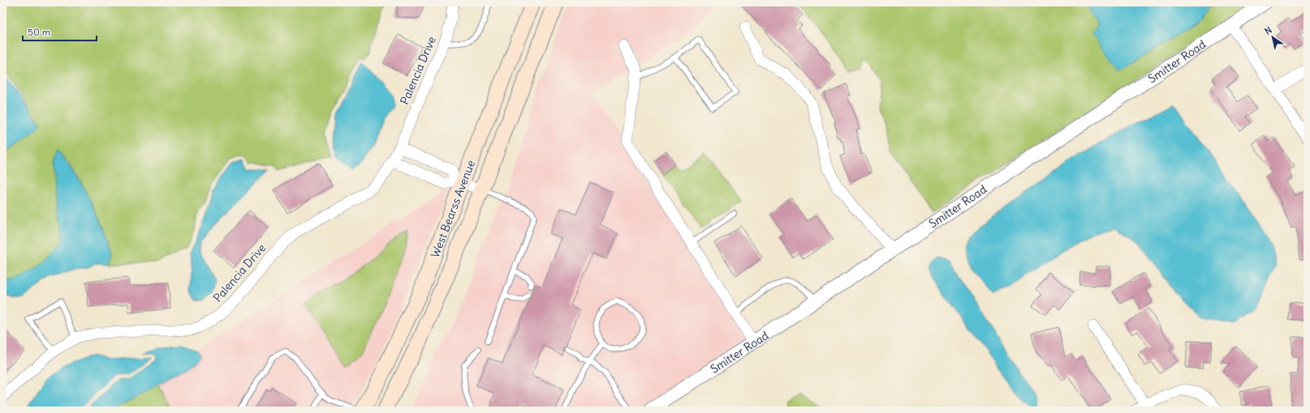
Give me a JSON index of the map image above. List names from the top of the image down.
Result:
{
  "streets": {
    "main road": ["West Bearss Avenue"],
    "street": ["Smitter Road", "Palencia Drive"]
  },
  "scale_bar": "50 m",
  "north": "top left"
}
